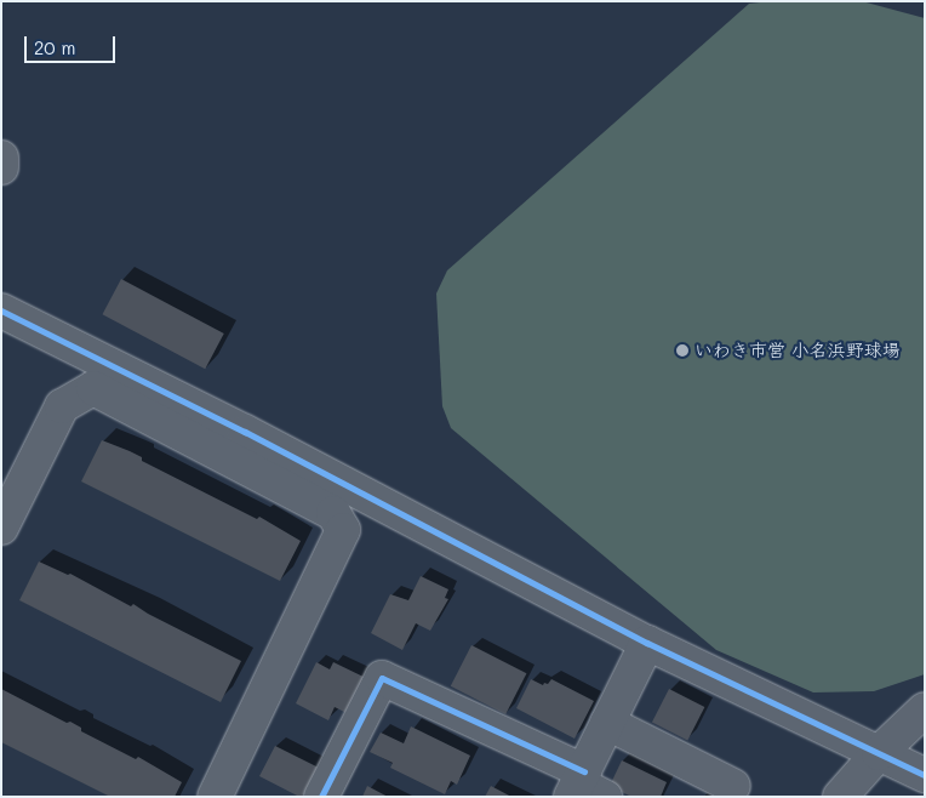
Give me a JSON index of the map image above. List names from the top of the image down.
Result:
{
  "places": ["いわき市営 小名浜野球場"],
  "scale_bar": "20 m"
}
